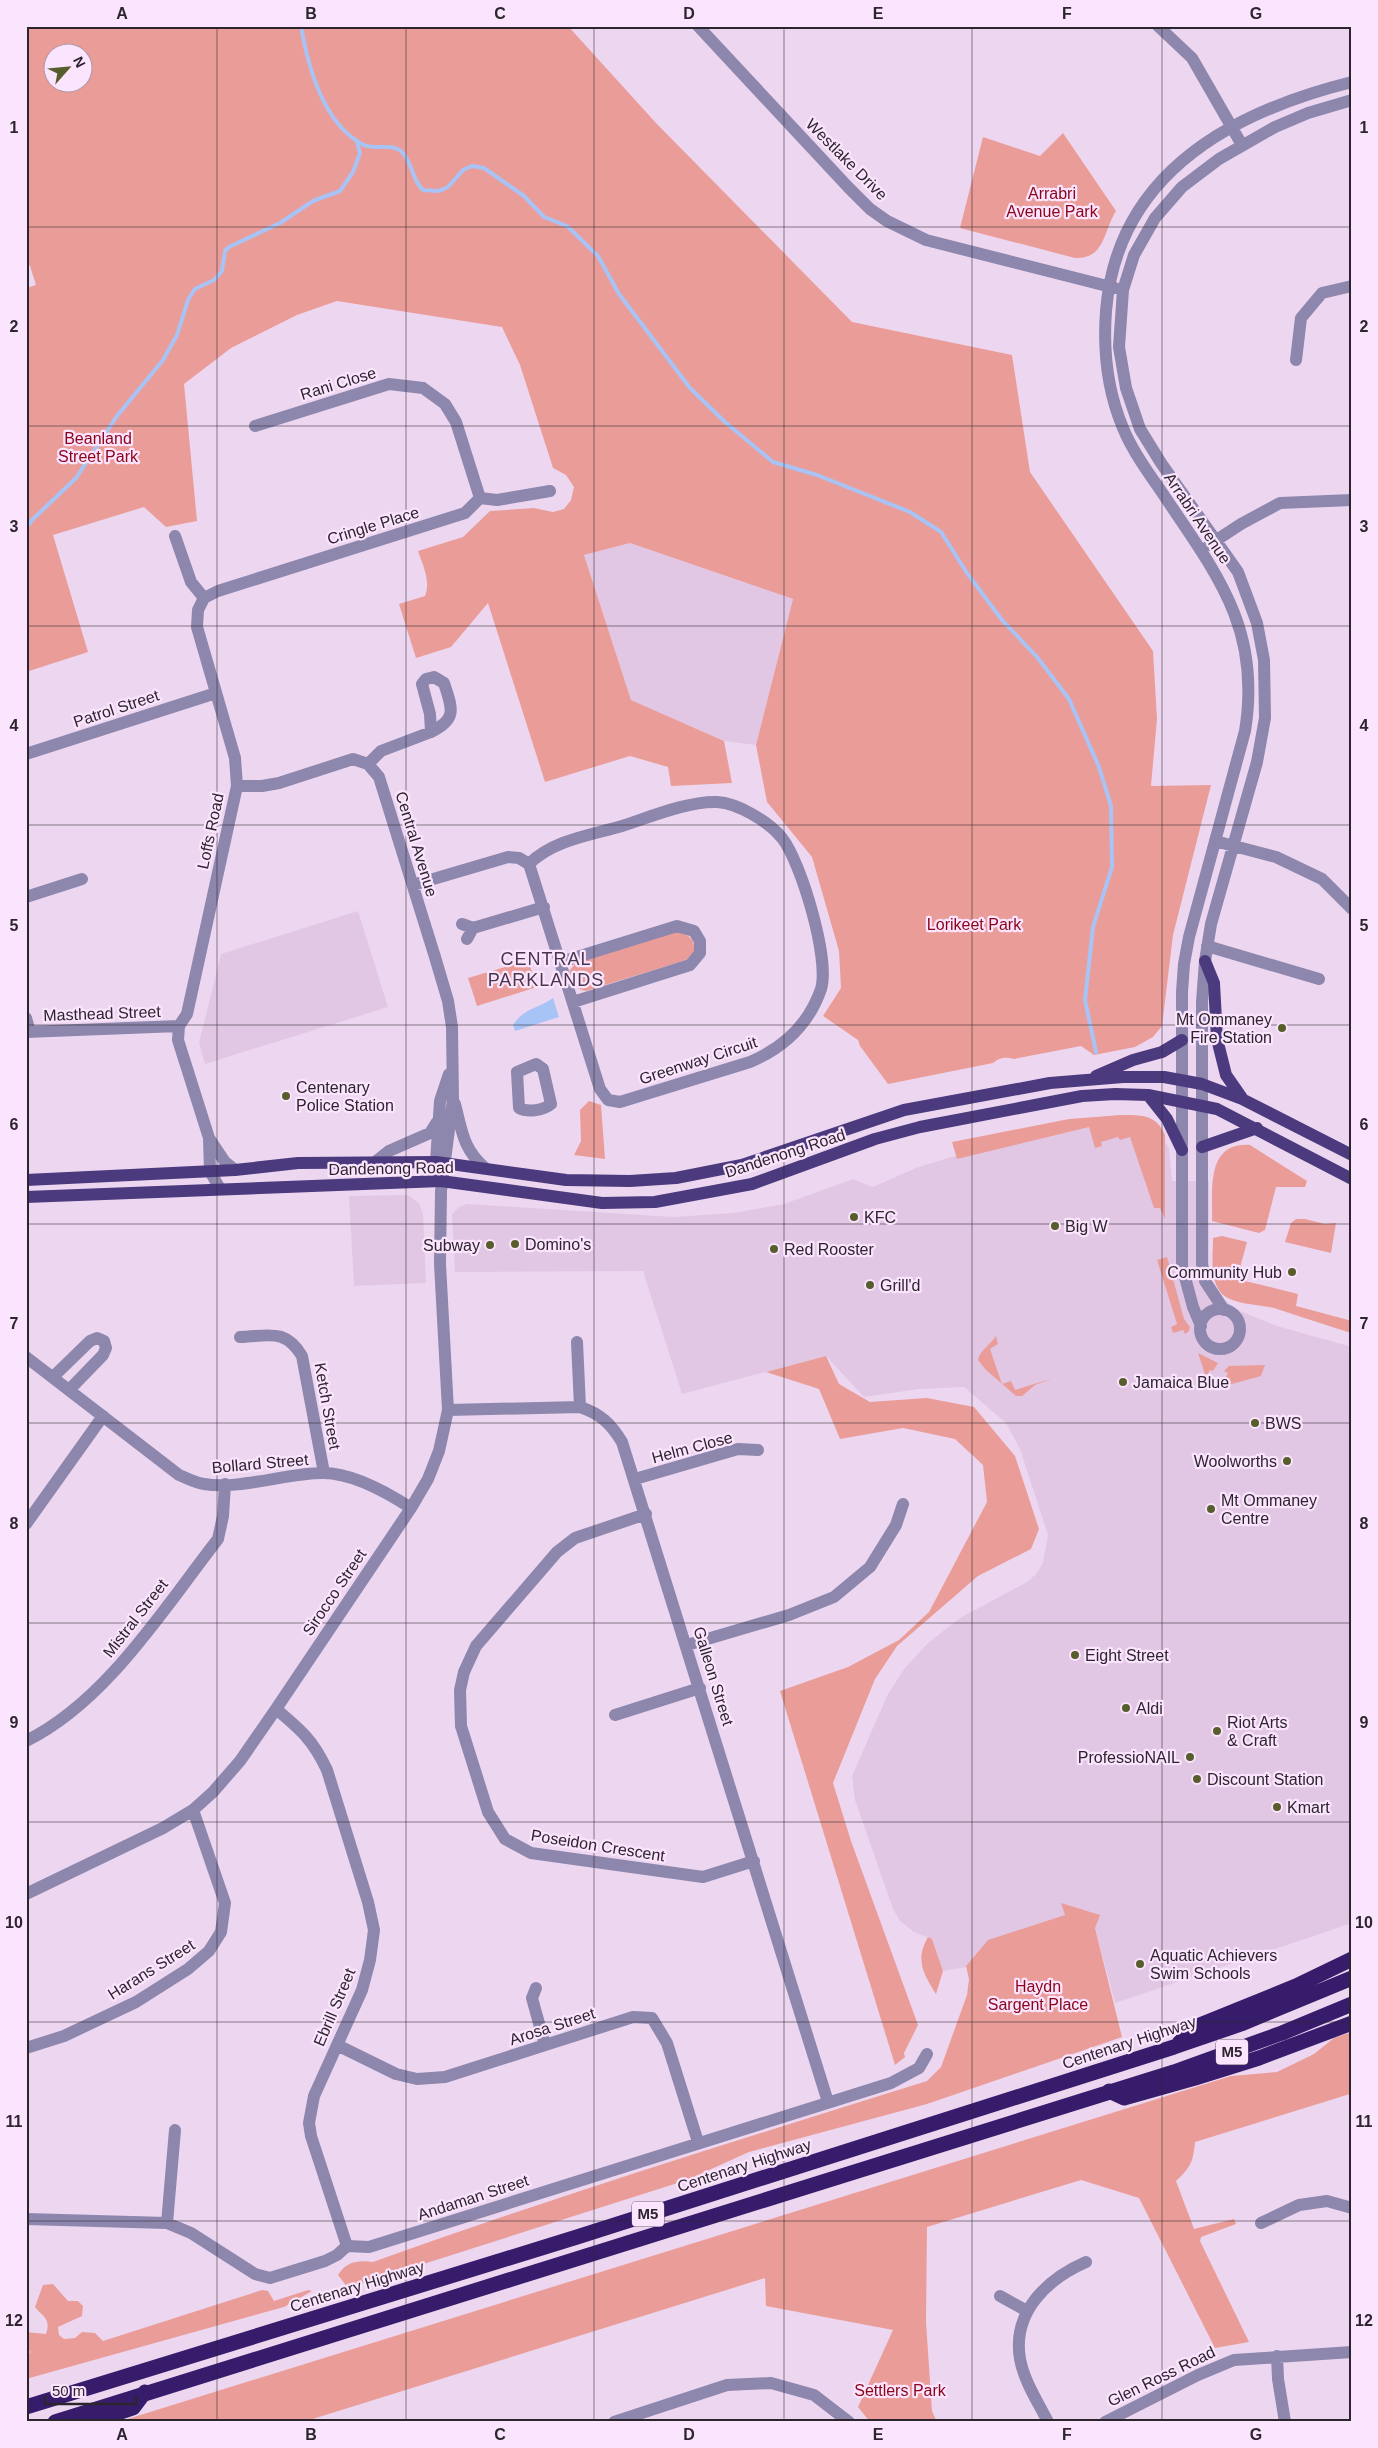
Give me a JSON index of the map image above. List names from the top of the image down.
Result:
{
  "streets": {
    "highway": ["Centenary Highway", "M5"],
    "main road": ["Dandenong Road"],
    "street": [
      "Westlake Drive",
      "Rani Close",
      "Arrabri Avenue",
      "Cringle Place",
      "Patrol Street",
      "Loffs Road",
      "Central Avenue",
      "Masthead Street",
      "Greenway Circuit",
      "Ketch Street",
      "Helm Close",
      "Bollard Street",
      "Sirocco Street",
      "Mistral Street",
      "Galleon Street",
      "Poseidon Crescent",
      "Harans Street",
      "Ebrill Street",
      "Arosa Street",
      "Andaman Street",
      "Glen Ross Road"
    ]
  },
  "crossings": [
    ["Westlake Drive", "Arrabri Avenue"],
    ["Rani Close", "Cringle Place"],
    ["Arrabri Avenue", "Dandenong Road"],
    ["Cringle Place", "Loffs Road"],
    ["Patrol Street", "Loffs Road"],
    ["Loffs Road", "Masthead Street"],
    ["Central Avenue", "Dandenong Road"],
    ["Central Avenue", "Sirocco Street"],
    ["Dandenong Road", "Sirocco Street"],
    ["Ketch Street", "Bollard Street"],
    ["Helm Close", "Galleon Street"],
    ["Bollard Street", "Sirocco Street"],
    ["Bollard Street", "Mistral Street"],
    ["Sirocco Street", "Galleon Street"],
    ["Sirocco Street", "Harans Street"],
    ["Sirocco Street", "Ebrill Street"],
    ["Galleon Street", "Poseidon Crescent"],
    ["Galleon Street", "Andaman Street"],
    ["Ebrill Street", "Arosa Street"],
    ["Ebrill Street", "Andaman Street"],
    ["Arosa Street", "Andaman Street"]
  ],
  "districts": ["CENTRAL PARKLANDS"],
  "parks": [
    "Arrabri Avenue Park",
    "Beanland Street Park",
    "Lorikeet Park",
    "Haydn Sargent Place",
    "Settlers Park"
  ],
  "places": [
    "Mt Ommaney Fire Station",
    "Centenary Police Station",
    "KFC",
    "Big W",
    "Domino's",
    "Subway",
    "Red Rooster",
    "Community Hub",
    "Grill'd",
    "Jamaica Blue",
    "BWS",
    "Woolworths",
    "Mt Ommaney Centre",
    "Eight Street",
    "Aldi",
    "Riot Arts & Craft",
    "ProfessioNAIL",
    "Discount Station",
    "Kmart",
    "Aquatic Achievers Swim Schools"
  ],
  "scale_bar": "50 m",
  "north": "top right",
  "grid": {
    "columns": [
      "A",
      "B",
      "C",
      "D",
      "E",
      "F",
      "G"
    ],
    "rows": [
      "1",
      "2",
      "3",
      "4",
      "5",
      "6",
      "7",
      "8",
      "9",
      "10",
      "11",
      "12"
    ]
  }
}
